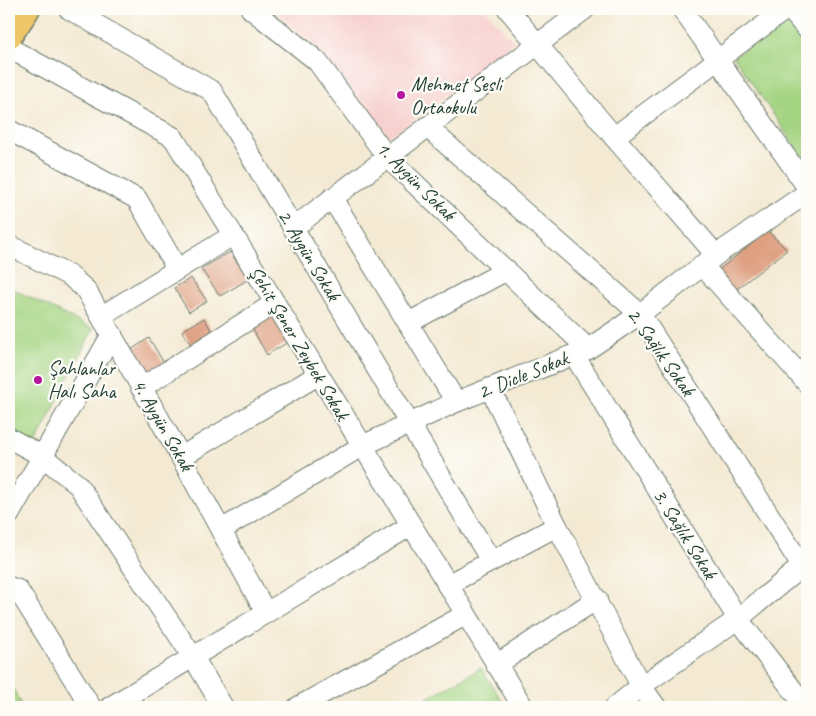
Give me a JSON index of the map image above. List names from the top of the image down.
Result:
{
  "streets": {
    "street": [
      "1. Aygün Sokak",
      "2. Aygün Sokak",
      "Şehit Şener Zeybek Sokak",
      "2. Sağlık Sokak",
      "2. Dicle Sokak",
      "4. Aygün Sokak",
      "3. Sağlık Sokak"
    ]
  },
  "crossings": [
    ["1. Aygün Sokak", "2. Dicle Sokak"],
    ["1. Aygün Sokak", "3. Sağlık Sokak"],
    ["2. Aygün Sokak", "2. Dicle Sokak"],
    ["Şehit Şener Zeybek Sokak", "2. Dicle Sokak"],
    ["2. Sağlık Sokak", "2. Dicle Sokak"],
    ["2. Dicle Sokak", "4. Aygün Sokak"],
    ["2. Dicle Sokak", "3. Sağlık Sokak"]
  ],
  "places": ["Mehmet Sesli Ortaokulu", "Şahlanlar Halı Saha"]
}
